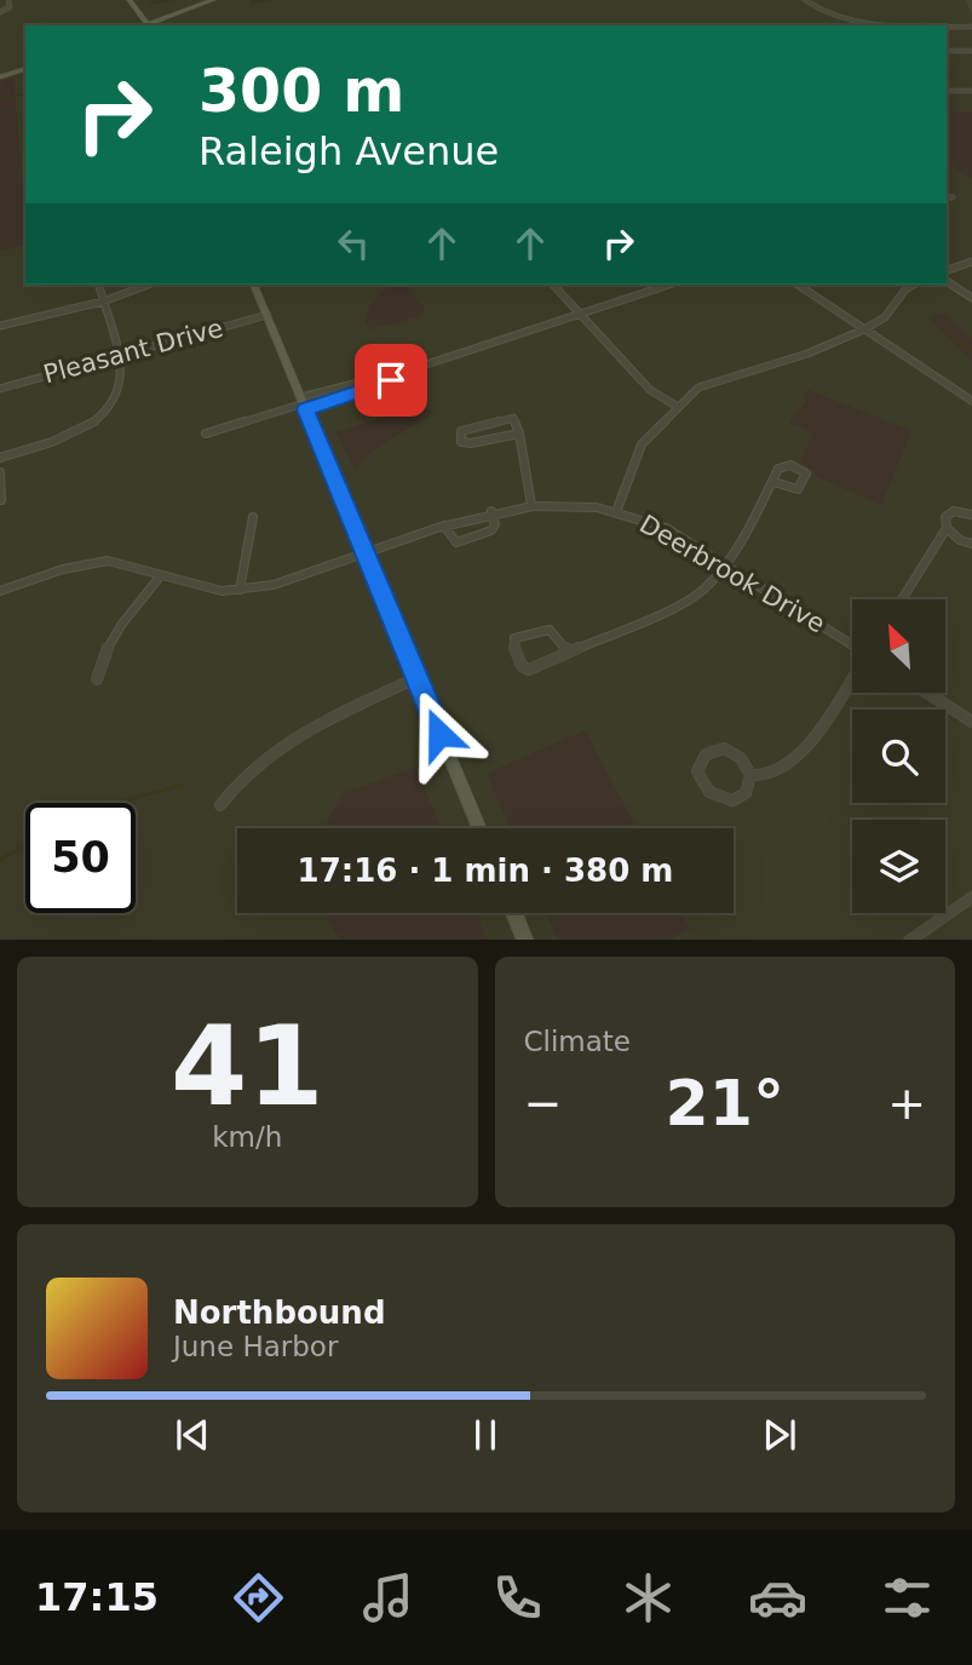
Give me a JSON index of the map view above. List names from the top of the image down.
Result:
{
  "streets": {
    "street": ["Pleasant Drive", "Deerbrook Drive"]
  },
  "north": "top left",
  "page": {
    "turn": ["300 m", "Raleigh Avenue"],
    "limit": "50",
    "trip": "17:16 · 1 min · 380 m",
    "tile": [
      ["41", "km/h"],
      "Climate"
    ],
    "heat": ["−", "21°", "+"],
    "song": ["Northbound", "June Harbor"],
    "tabs": "17:15"
  }
}
